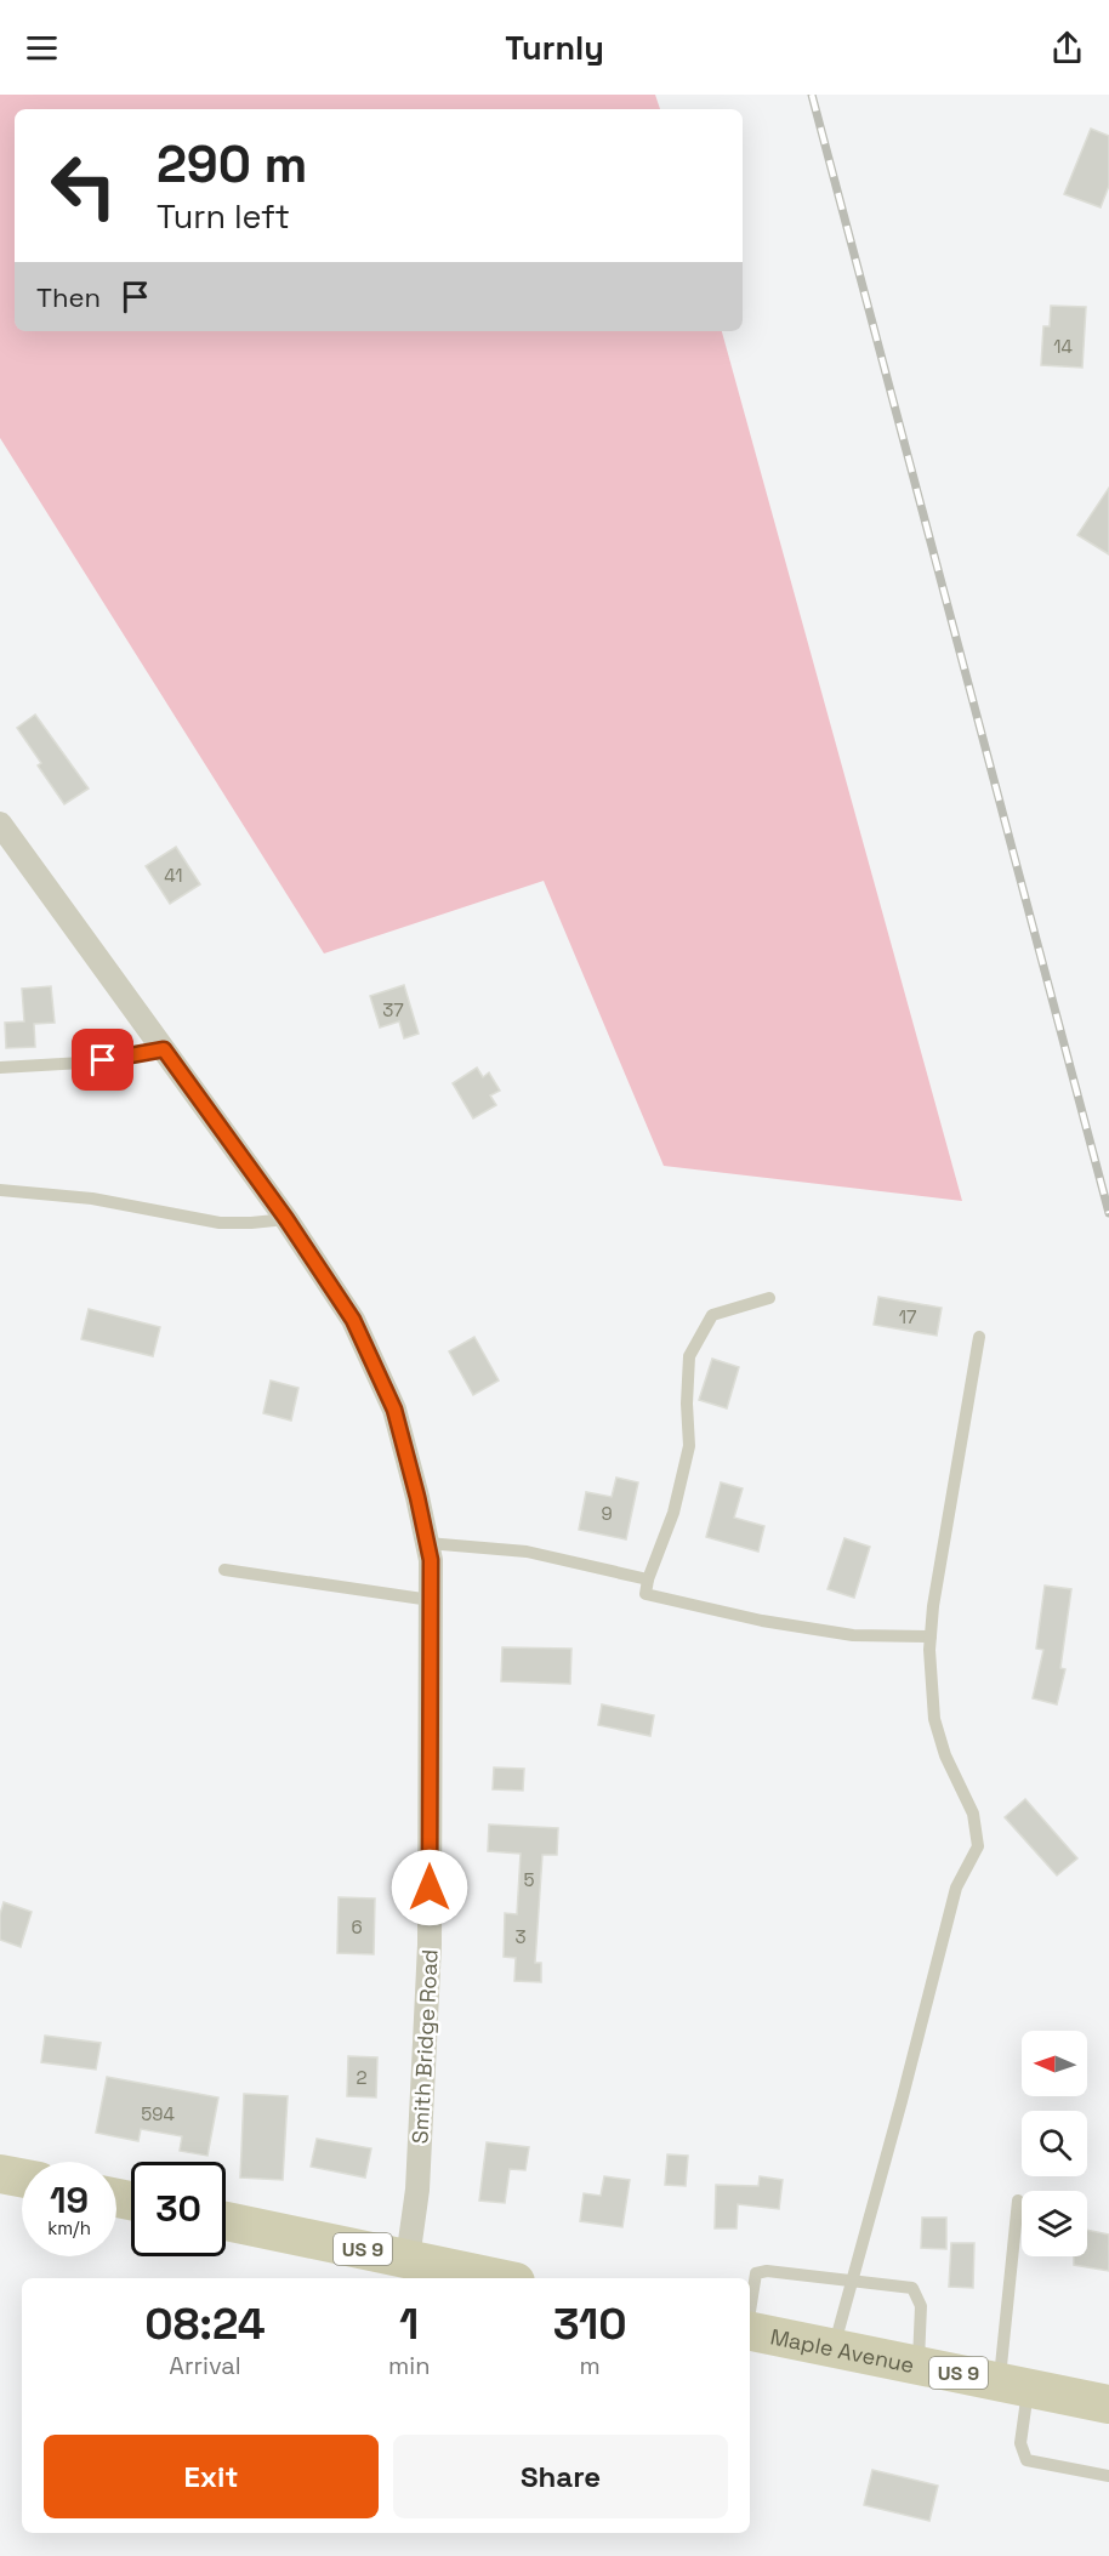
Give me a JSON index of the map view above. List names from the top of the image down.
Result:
{
  "streets": {
    "main road": ["US 9", "Maple Avenue"],
    "street": ["Smith Bridge Road"]
  },
  "crossings": [
    ["Smith Bridge Road", "US 9"]
  ],
  "house_numbers": [
    "14",
    "41",
    "37",
    "17",
    "9",
    "5",
    "6",
    "3",
    "2",
    "594"
  ],
  "north": "left",
  "page": {
    "header": "Turnly",
    "turn": ["290 m", "Turn left"],
    "then": "Then",
    "speed": "19 km/h",
    "limit": "30",
    "eta": [
      "08:24",
      "Arrival",
      "1",
      "min",
      "310",
      "m"
    ],
    "buttons": ["Exit", "Share"]
  }
}
